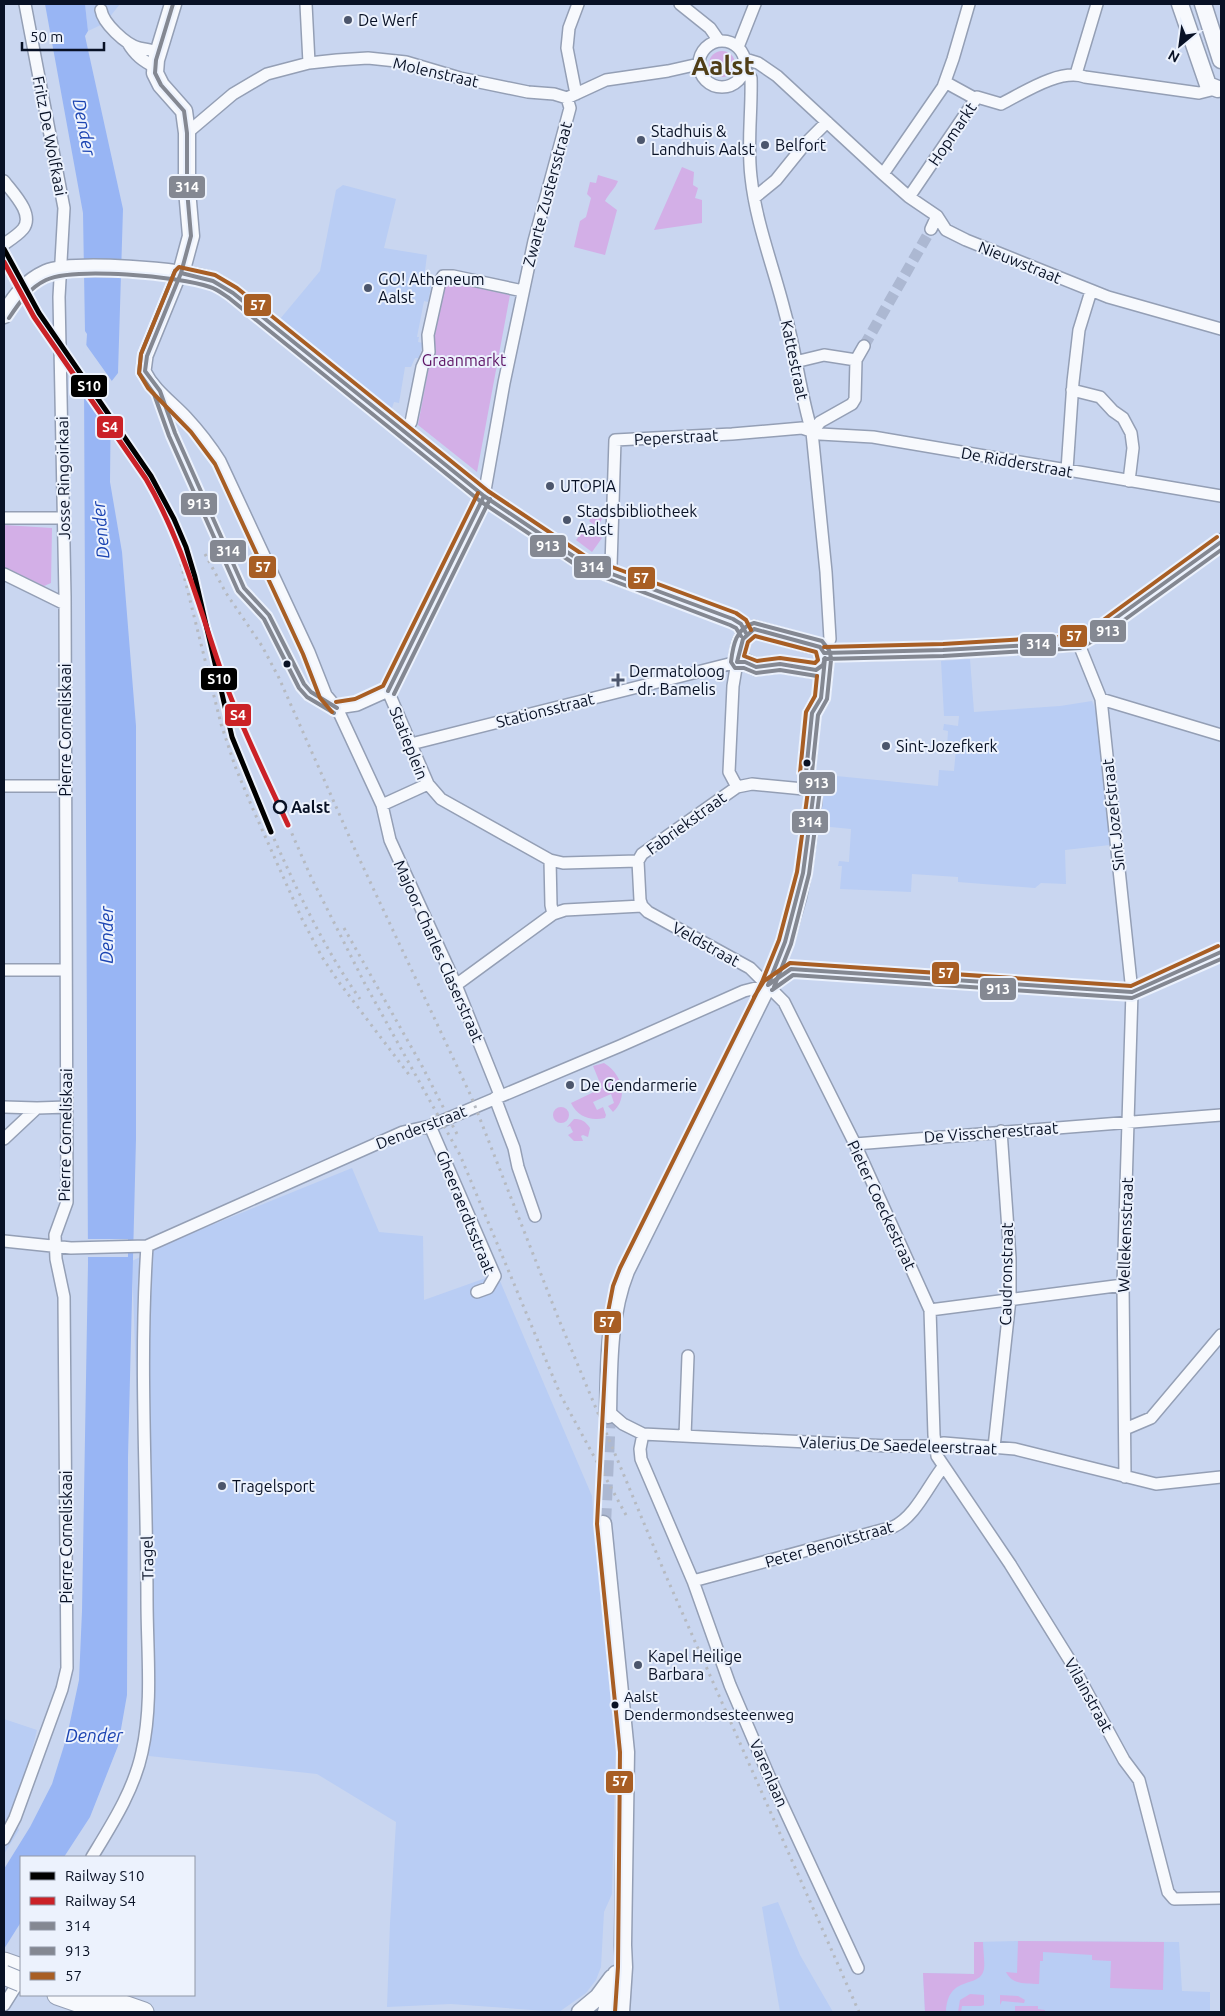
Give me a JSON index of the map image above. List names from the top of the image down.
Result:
{
  "streets": {
    "street": [
      "Molenstraat",
      "Hopmarkt",
      "Fritz De Wolfkaai",
      "Zwarte Zustersstraat",
      "Nieuwstraat",
      "Kattestraat",
      "Peperstraat",
      "De Ridderstraat",
      "Josse Ringoirkaai",
      "Stationsstraat",
      "Pierre Corneliskaai",
      "Statieplein",
      "Sint Jozefstraat",
      "Fabriekstraat",
      "Veldstraat",
      "Majoor Charles Claserstraat",
      "Denderstraat",
      "De Visscherestraat",
      "Pieter Coeckestraat",
      "Gheeraerdtsstraat",
      "Wellekensstraat",
      "Caudronstraat",
      "Valerius De Saedeleerstraat",
      "Peter Benoitstraat",
      "Tragel",
      "Vilainstraat",
      "Varenlaan"
    ]
  },
  "crossings": [
    ["Molenstraat", "Zwarte Zustersstraat"],
    ["Hopmarkt", "Nieuwstraat"],
    ["Fritz De Wolfkaai", "Josse Ringoirkaai"],
    ["Nieuwstraat", "Kattestraat"],
    ["Kattestraat", "Peperstraat"],
    ["Kattestraat", "De Ridderstraat"],
    ["Peperstraat", "De Ridderstraat"],
    ["Josse Ringoirkaai", "Pierre Corneliskaai"],
    ["Stationsstraat", "Statieplein"],
    ["Pierre Corneliskaai", "Denderstraat"],
    ["Statieplein", "Majoor Charles Claserstraat"],
    ["Sint Jozefstraat", "Wellekensstraat"],
    ["Veldstraat", "Denderstraat"],
    ["Veldstraat", "Pieter Coeckestraat"],
    ["Majoor Charles Claserstraat", "Denderstraat"],
    ["Denderstraat", "Pieter Coeckestraat"],
    ["Denderstraat", "Gheeraerdtsstraat"],
    ["Denderstraat", "Tragel"],
    ["De Visscherestraat", "Pieter Coeckestraat"],
    ["De Visscherestraat", "Wellekensstraat"],
    ["De Visscherestraat", "Caudronstraat"],
    ["Pieter Coeckestraat", "Valerius De Saedeleerstraat"],
    ["Wellekensstraat", "Valerius De Saedeleerstraat"],
    ["Caudronstraat", "Valerius De Saedeleerstraat"],
    ["Valerius De Saedeleerstraat", "Varenlaan"],
    ["Peter Benoitstraat", "Vilainstraat"],
    ["Peter Benoitstraat", "Varenlaan"]
  ],
  "districts": ["Aalst"],
  "water": ["Dender"],
  "parks": ["Graanmarkt"],
  "places": {
    "other": [
      "De Werf",
      "Stadhuis & Landhuis Aalst",
      "Belfort",
      "GO! Atheneum Aalst",
      "UTOPIA",
      "Stadsbibliotheek Aalst",
      "Sint-Jozefkerk",
      "Aalst",
      "De Gendarmerie",
      "Tragelsport",
      "Kapel Heilige Barbara",
      "Aalst Dendermondsesteenweg"
    ],
    "health": ["Dermatoloog - dr. Bamelis"]
  },
  "lines": [
    "transit line 314",
    "rail line S10",
    "rail line S4",
    "transit line 57",
    "transit line 913"
  ],
  "legend": [
    "Railway S10",
    "Railway S4",
    "314",
    "913",
    "57"
  ],
  "scale_bar": "50 m",
  "north": "bottom left"
}
